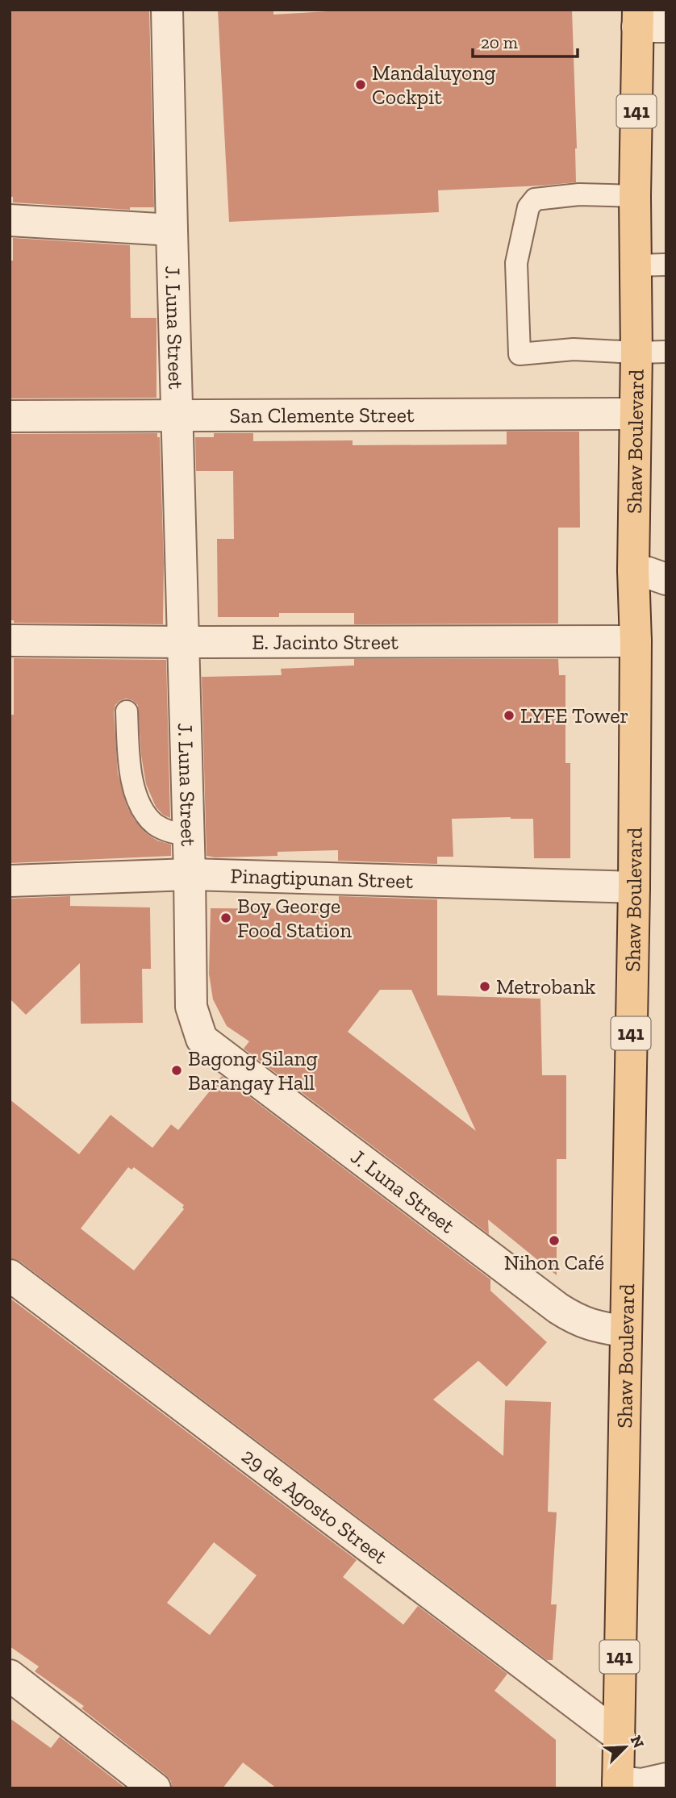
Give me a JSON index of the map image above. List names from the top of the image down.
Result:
{
  "streets": {
    "main road": ["141", "Shaw Boulevard"],
    "street": [
      "J. Luna Street",
      "San Clemente Street",
      "E. Jacinto Street",
      "Pinagtipunan Street",
      "29 de Agosto Street"
    ]
  },
  "crossings": [
    ["J. Luna Street", "San Clemente Street"],
    ["J. Luna Street", "Shaw Boulevard"],
    ["J. Luna Street", "E. Jacinto Street"],
    ["J. Luna Street", "Pinagtipunan Street"],
    ["San Clemente Street", "Shaw Boulevard"],
    ["Shaw Boulevard", "E. Jacinto Street"],
    ["Shaw Boulevard", "Pinagtipunan Street"],
    ["Shaw Boulevard", "29 de Agosto Street"]
  ],
  "places": [
    "Mandaluyong Cockpit",
    "LYFE Tower",
    "Boy George Food Station",
    "Metrobank",
    "Bagong Silang Barangay Hall",
    "Nihon Café"
  ],
  "scale_bar": "20 m",
  "north": "top right"
}
